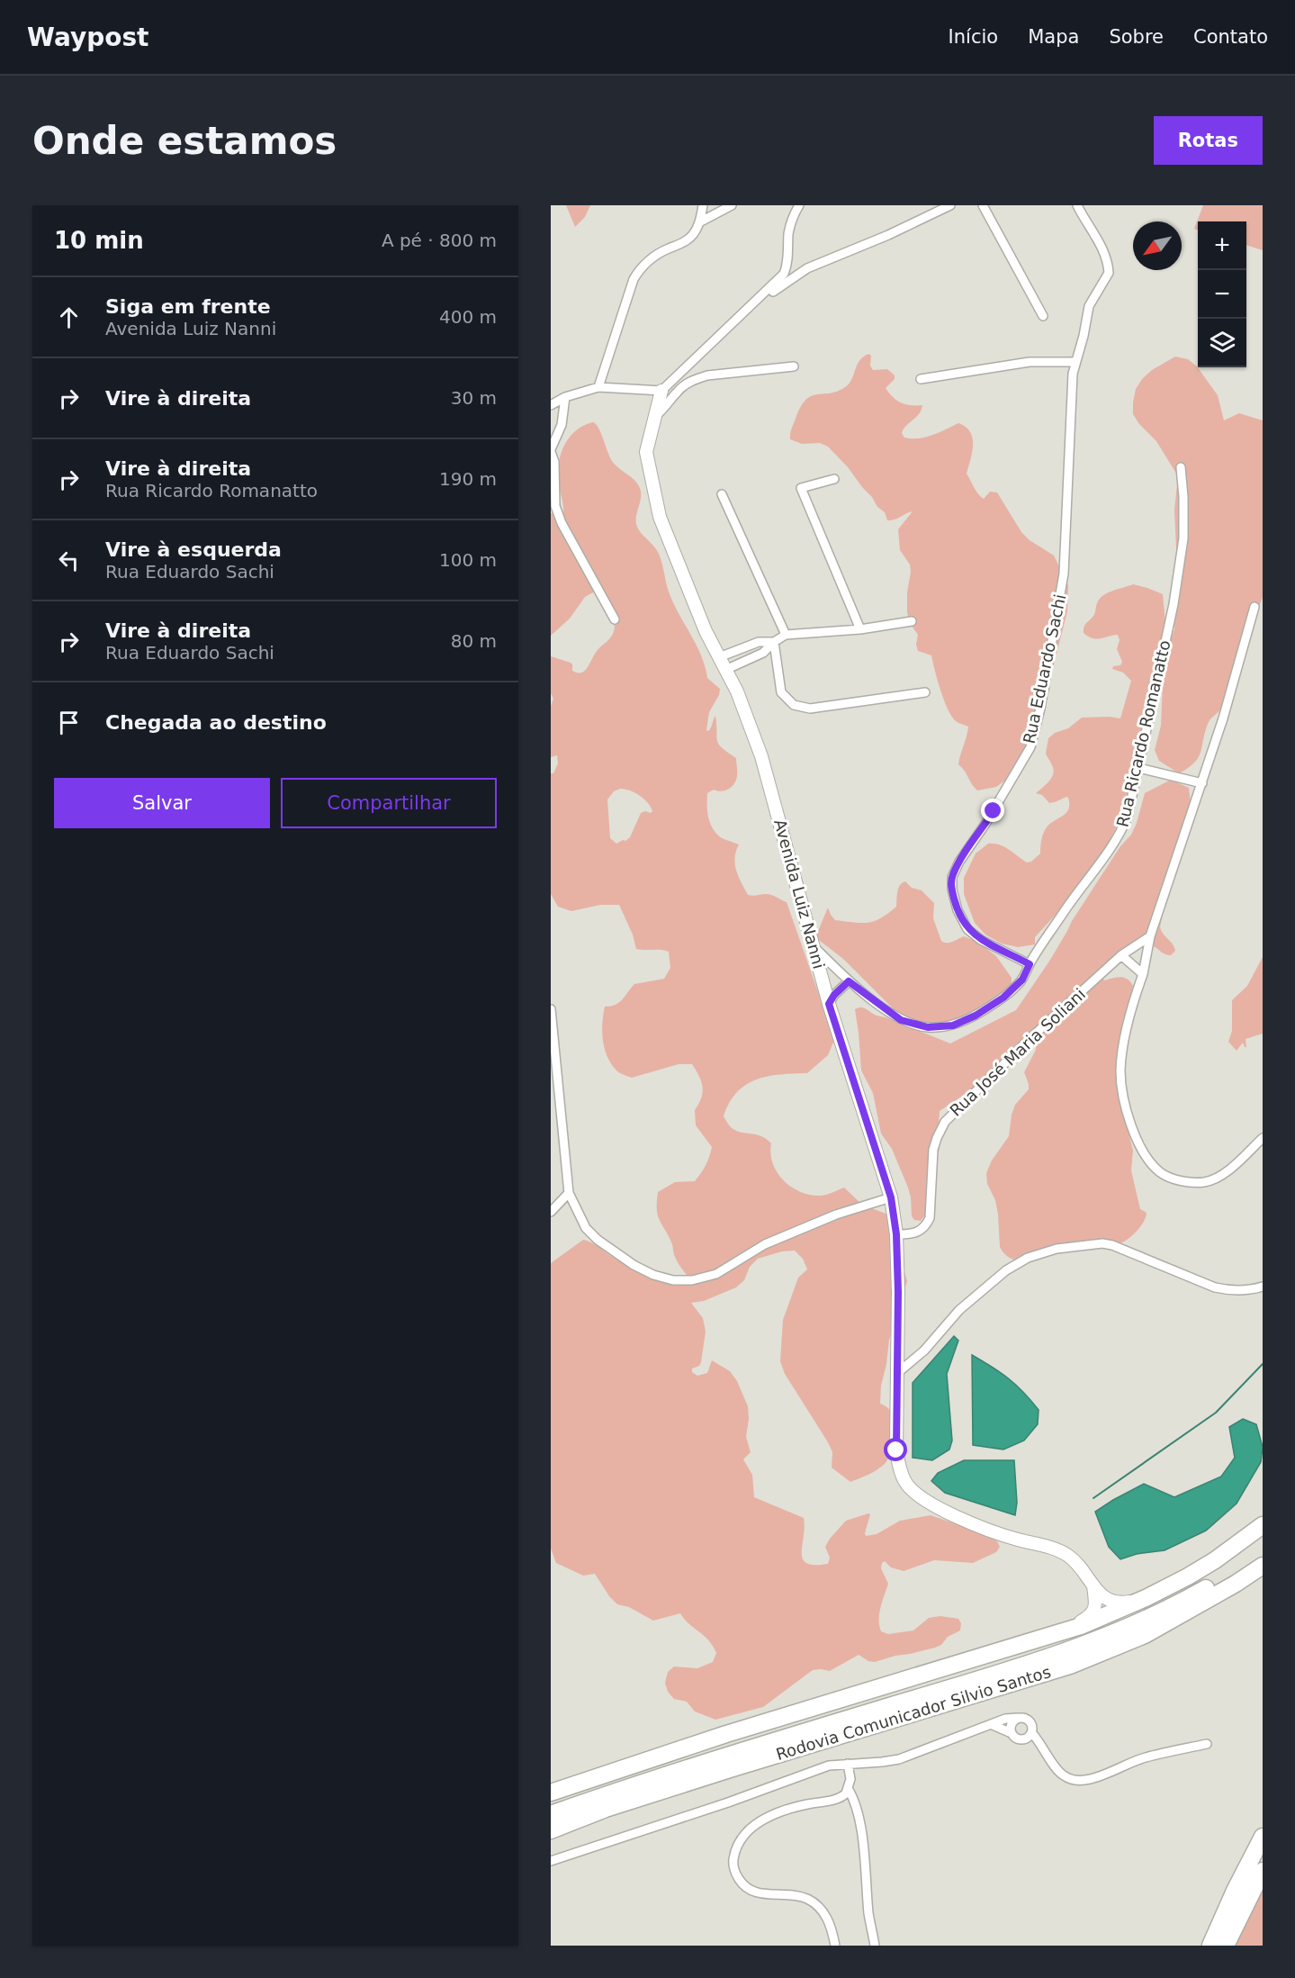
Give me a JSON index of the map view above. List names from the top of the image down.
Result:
{
  "streets": {
    "highway": ["Rodovia Comunicador Silvio Santos"],
    "street": [
      "Rua Eduardo Sachi",
      "Rua Ricardo Romanatto",
      "Avenida Luiz Nanni",
      "Rua José Maria Soliani"
    ]
  },
  "crossings": [
    ["Rua Eduardo Sachi", "Rua Ricardo Romanatto"],
    ["Rua Ricardo Romanatto", "Avenida Luiz Nanni"],
    ["Avenida Luiz Nanni", "Rua José Maria Soliani"]
  ],
  "north": "bottom left",
  "page": {
    "header": "Waypost",
    "nav": [
      "Início",
      "Mapa",
      "Sobre",
      "Contato"
    ],
    "buttons": [
      "Rotas",
      ["Salvar", "Compartilhar"]
    ],
    "title": "Onde estamos",
    "heading": ["10 min", "A pé · 800 m"],
    "map_buttons": ["+", "−"],
    "list": [
      ["Siga em frente", "Avenida Luiz Nanni", "400 m"],
      ["Vire à direita", "30 m"],
      ["Vire à direita", "Rua Ricardo Romanatto", "190 m"],
      ["Vire à esquerda", "Rua Eduardo Sachi", "100 m"],
      ["Vire à direita", "Rua Eduardo Sachi", "80 m"],
      "Chegada ao destino"
    ]
  }
}
